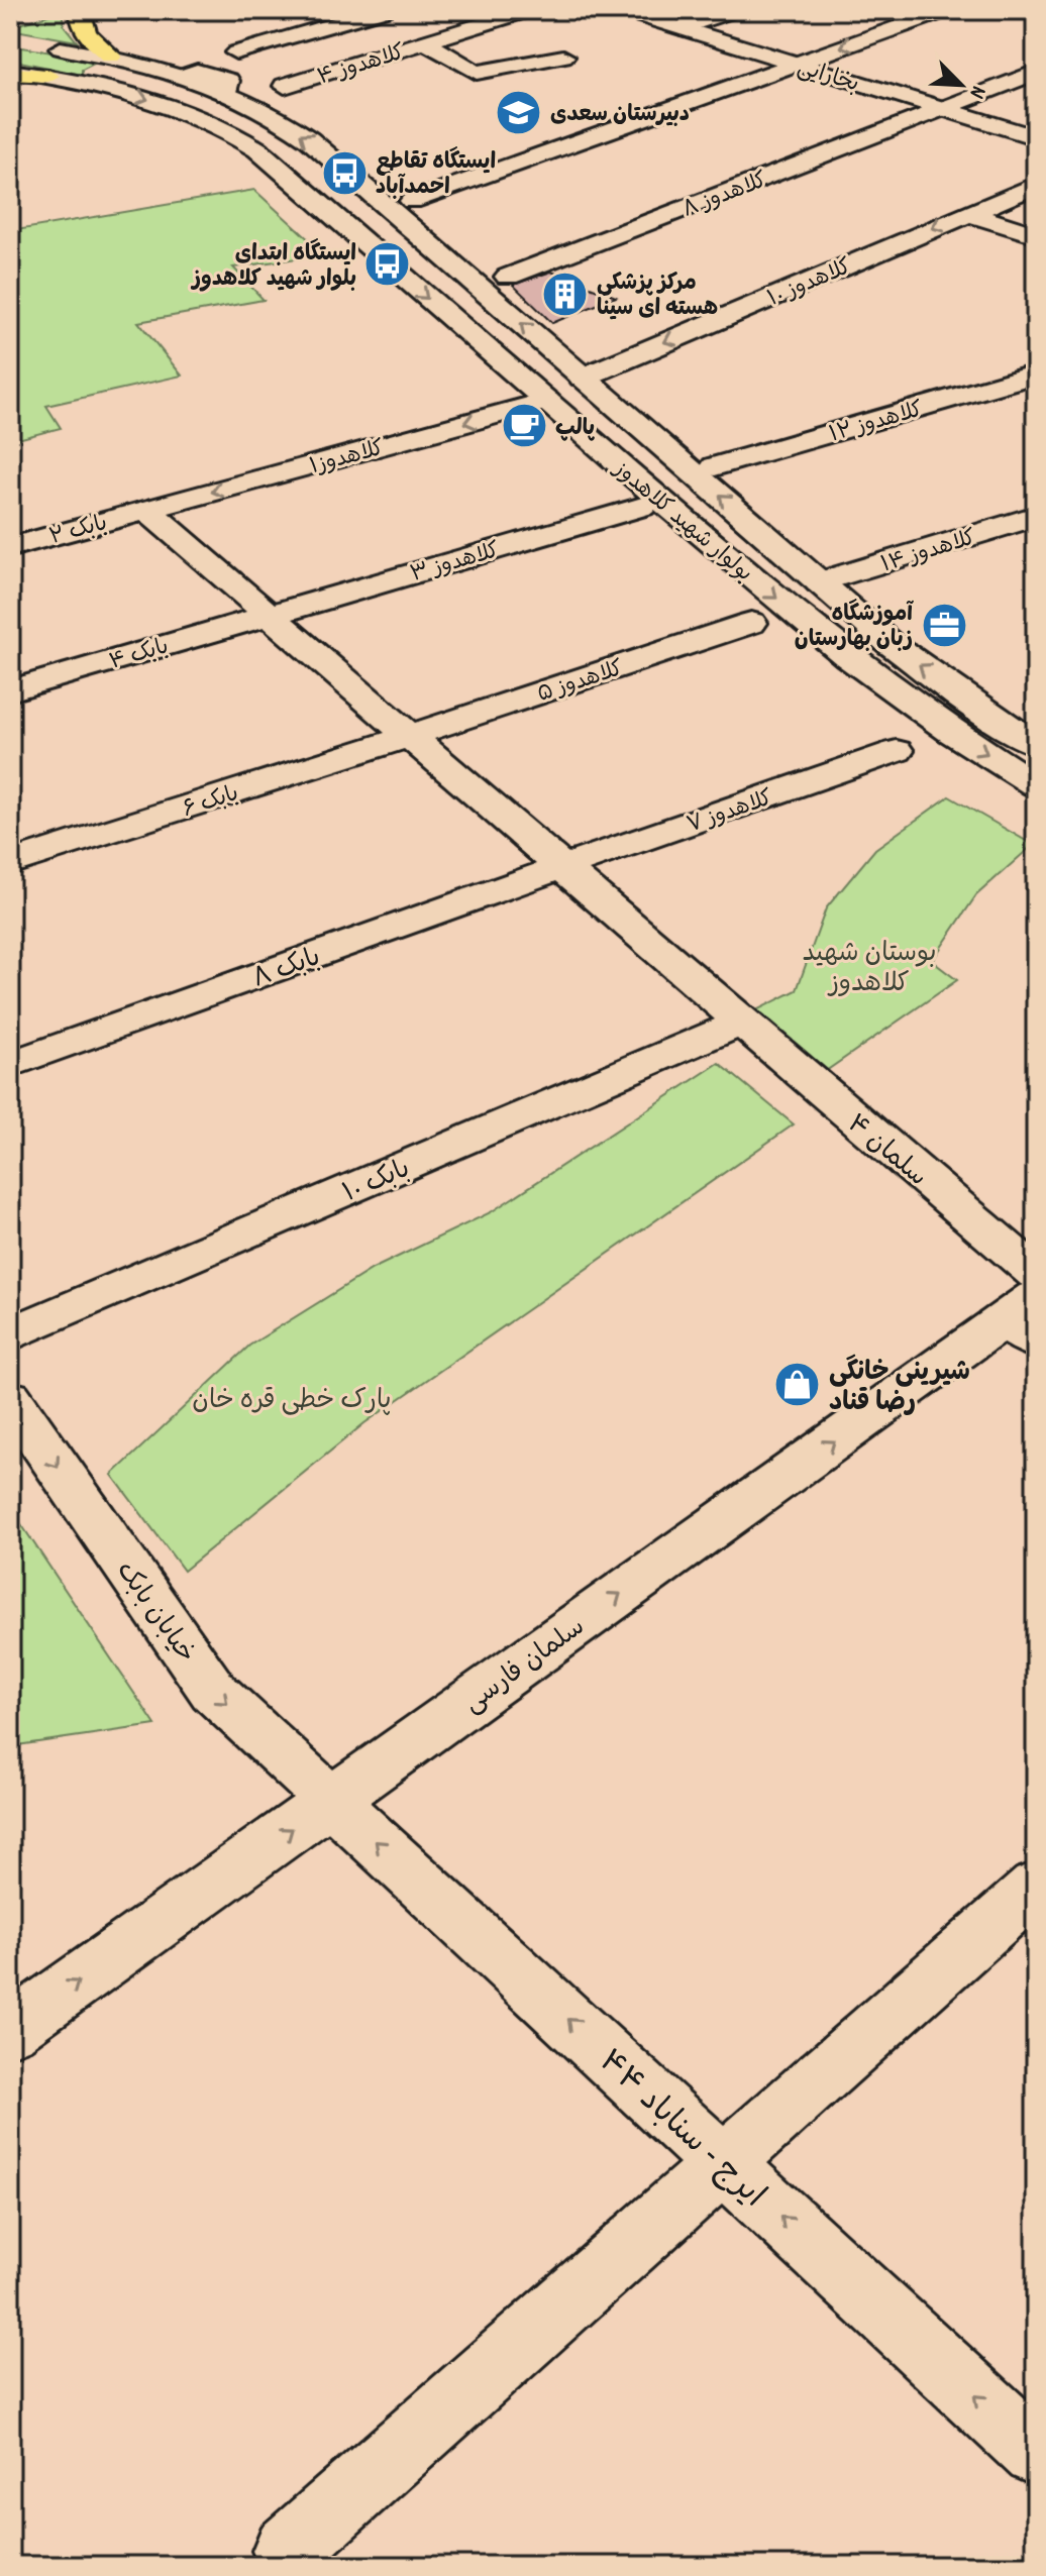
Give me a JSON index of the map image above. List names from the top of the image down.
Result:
{
  "streets": {
    "street": [
      "کلاهدوز ۴",
      "بخارایی",
      "کلاهدوز ۸",
      "کلاهدوز ۱۰",
      "کلاهدوز ۱۲",
      "کلاهدوز۱",
      "بولوار شهید کلاهدوز",
      "بابک ۲",
      "کلاهدوز ۱۴",
      "کلاهدوز ۳",
      "بابک ۴",
      "کلاهدوز ۵",
      "بابک ۶",
      "کلاهدوز ۷",
      "بابک ۸",
      "سلمان ۴",
      "بابک ۱۰",
      "خیابان بابک",
      "سلمان فارسی",
      "ایرج - سناباد ۴۴"
    ]
  },
  "crossings": [
    ["بخارایی", "کلاهدوز ۸"],
    ["کلاهدوز ۱۰", "بولوار شهید کلاهدوز"],
    ["کلاهدوز۱", "بولوار شهید کلاهدوز"],
    ["کلاهدوز۱", "بابک ۲"],
    ["کلاهدوز۱", "سلمان ۴"],
    ["بولوار شهید کلاهدوز", "کلاهدوز ۱۴"],
    ["بابک ۲", "سلمان ۴"],
    ["کلاهدوز ۳", "بابک ۴"],
    ["کلاهدوز ۳", "سلمان ۴"],
    ["بابک ۴", "سلمان ۴"],
    ["کلاهدوز ۵", "بابک ۶"],
    ["کلاهدوز ۵", "سلمان ۴"],
    ["بابک ۶", "سلمان ۴"],
    ["کلاهدوز ۷", "بابک ۸"],
    ["کلاهدوز ۷", "سلمان ۴"],
    ["بابک ۸", "سلمان ۴"],
    ["سلمان ۴", "بابک ۱۰"],
    ["خیابان بابک", "سلمان فارسی"],
    ["خیابان بابک", "ایرج - سناباد ۴۴"],
    ["سلمان فارسی", "ایرج - سناباد ۴۴"]
  ],
  "one_way": [
    "کلاهدوز۱",
    "خیابان بابک",
    "سلمان فارسی",
    "ایرج - سناباد ۴۴"
  ],
  "parks": ["بوستان شهید کلاهدوز", "پارک خطی قره خان"],
  "places": {
    "school or university": ["دبیرستان سعدی"],
    "bus stop": ["ایستگاه تقاطع احمدآباد", "ایستگاه ابتدای بلوار شهید کلاهدوز"],
    "building": ["مرکز پزشکی هسته ای سینا"],
    "cafe": ["پالپ"],
    "office": ["آموزشگاه زبان بهارستان"],
    "shop": ["شیرینی خانگی رضا قناد"]
  },
  "north": "bottom right"
}
